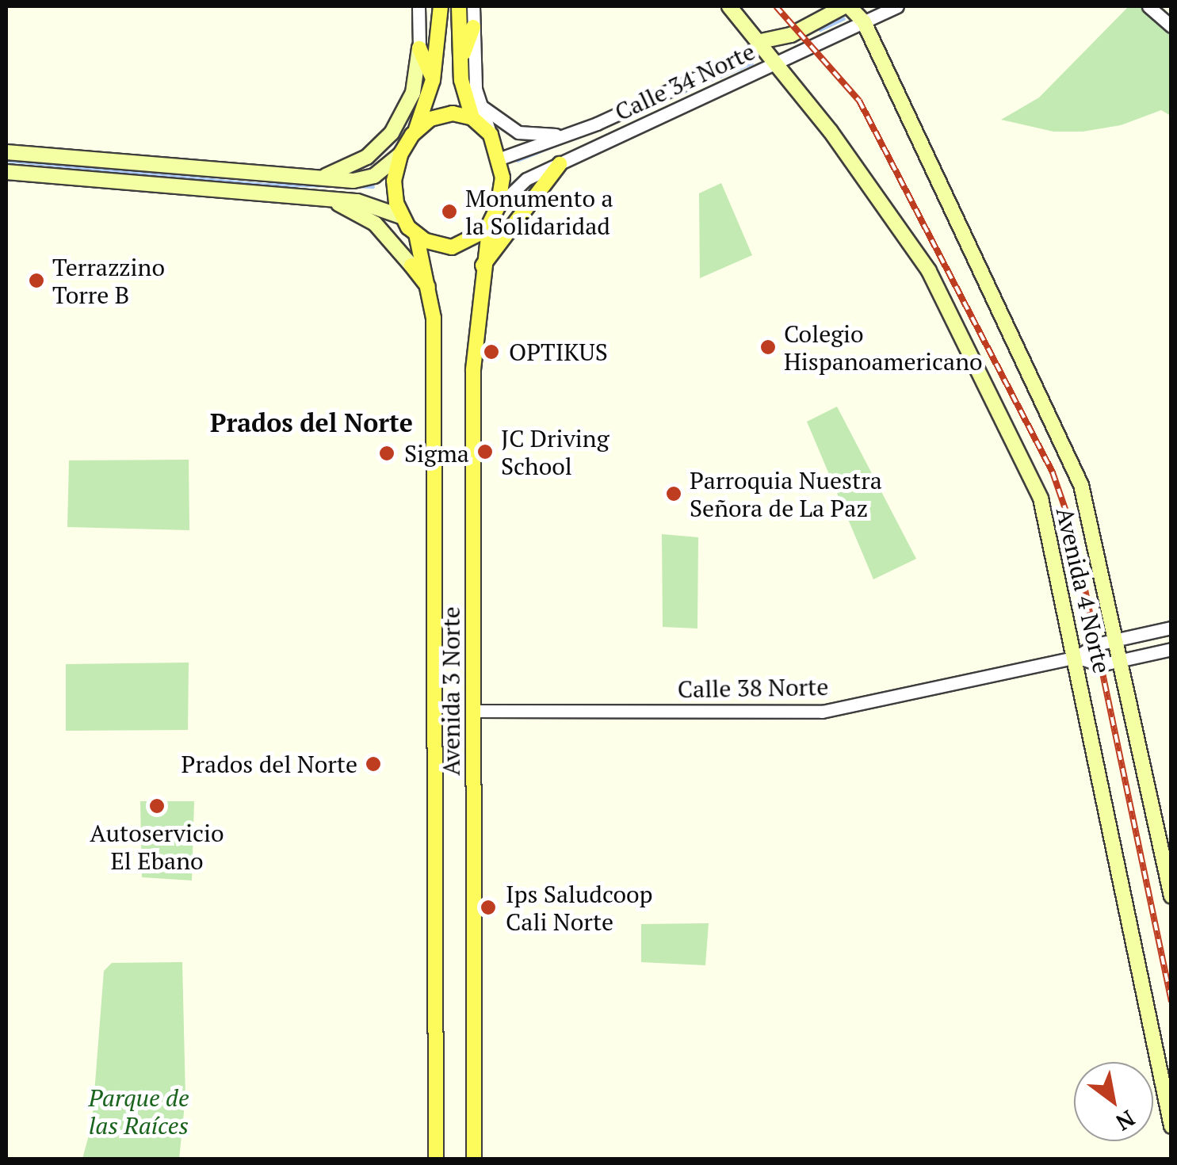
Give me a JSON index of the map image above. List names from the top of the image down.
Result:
{
  "streets": {
    "main road": ["Avenida 4 Norte", "Avenida 3 Norte"],
    "street": ["Calle 34 Norte", "Calle 38 Norte"]
  },
  "crossings": [
    ["Calle 34 Norte", "Avenida 4 Norte"],
    ["Calle 34 Norte", "Avenida 3 Norte"],
    ["Avenida 4 Norte", "Calle 38 Norte"],
    ["Calle 38 Norte", "Avenida 3 Norte"]
  ],
  "districts": ["Prados del Norte"],
  "parks": ["Parque de las Raíces"],
  "places": [
    "Monumento a la Solidaridad",
    "Terrazzino Torre B",
    "Colegio Hispanoamericano",
    "OPTIKUS",
    "JC Driving School",
    "Sigma",
    "Parroquia Nuestra Señora de La Paz",
    "Prados del Norte",
    "Autoservicio El Ebano",
    "Ips Saludcoop Cali Norte"
  ],
  "north": "bottom right"
}
